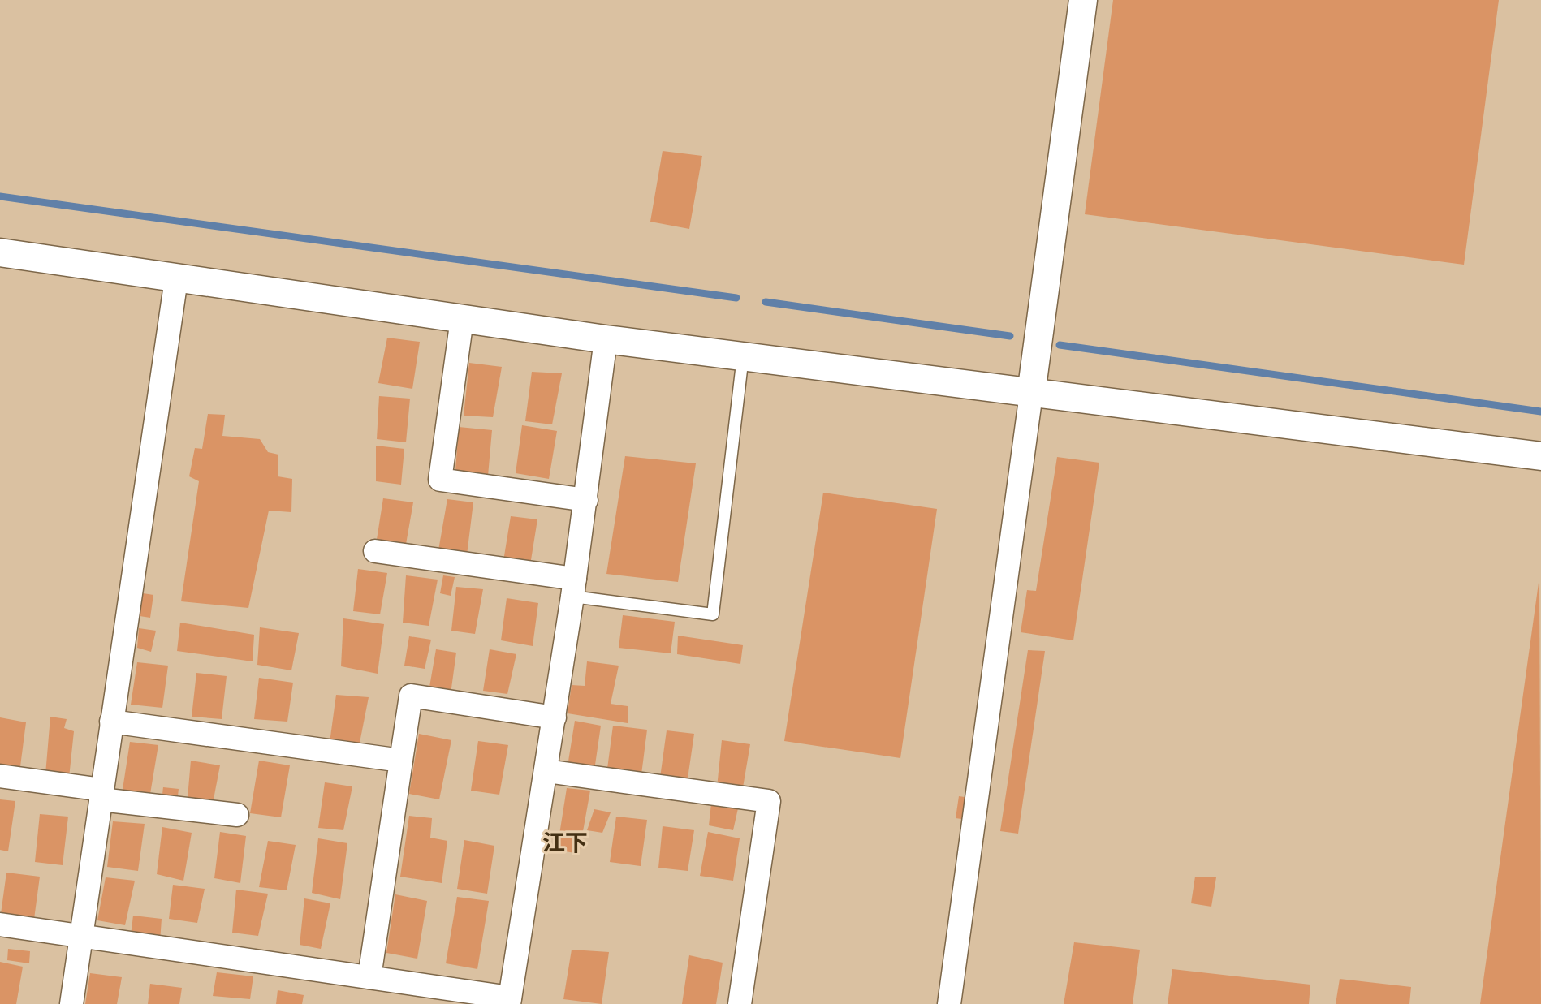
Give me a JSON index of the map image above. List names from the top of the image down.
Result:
{
  "districts": ["江下"]
}
